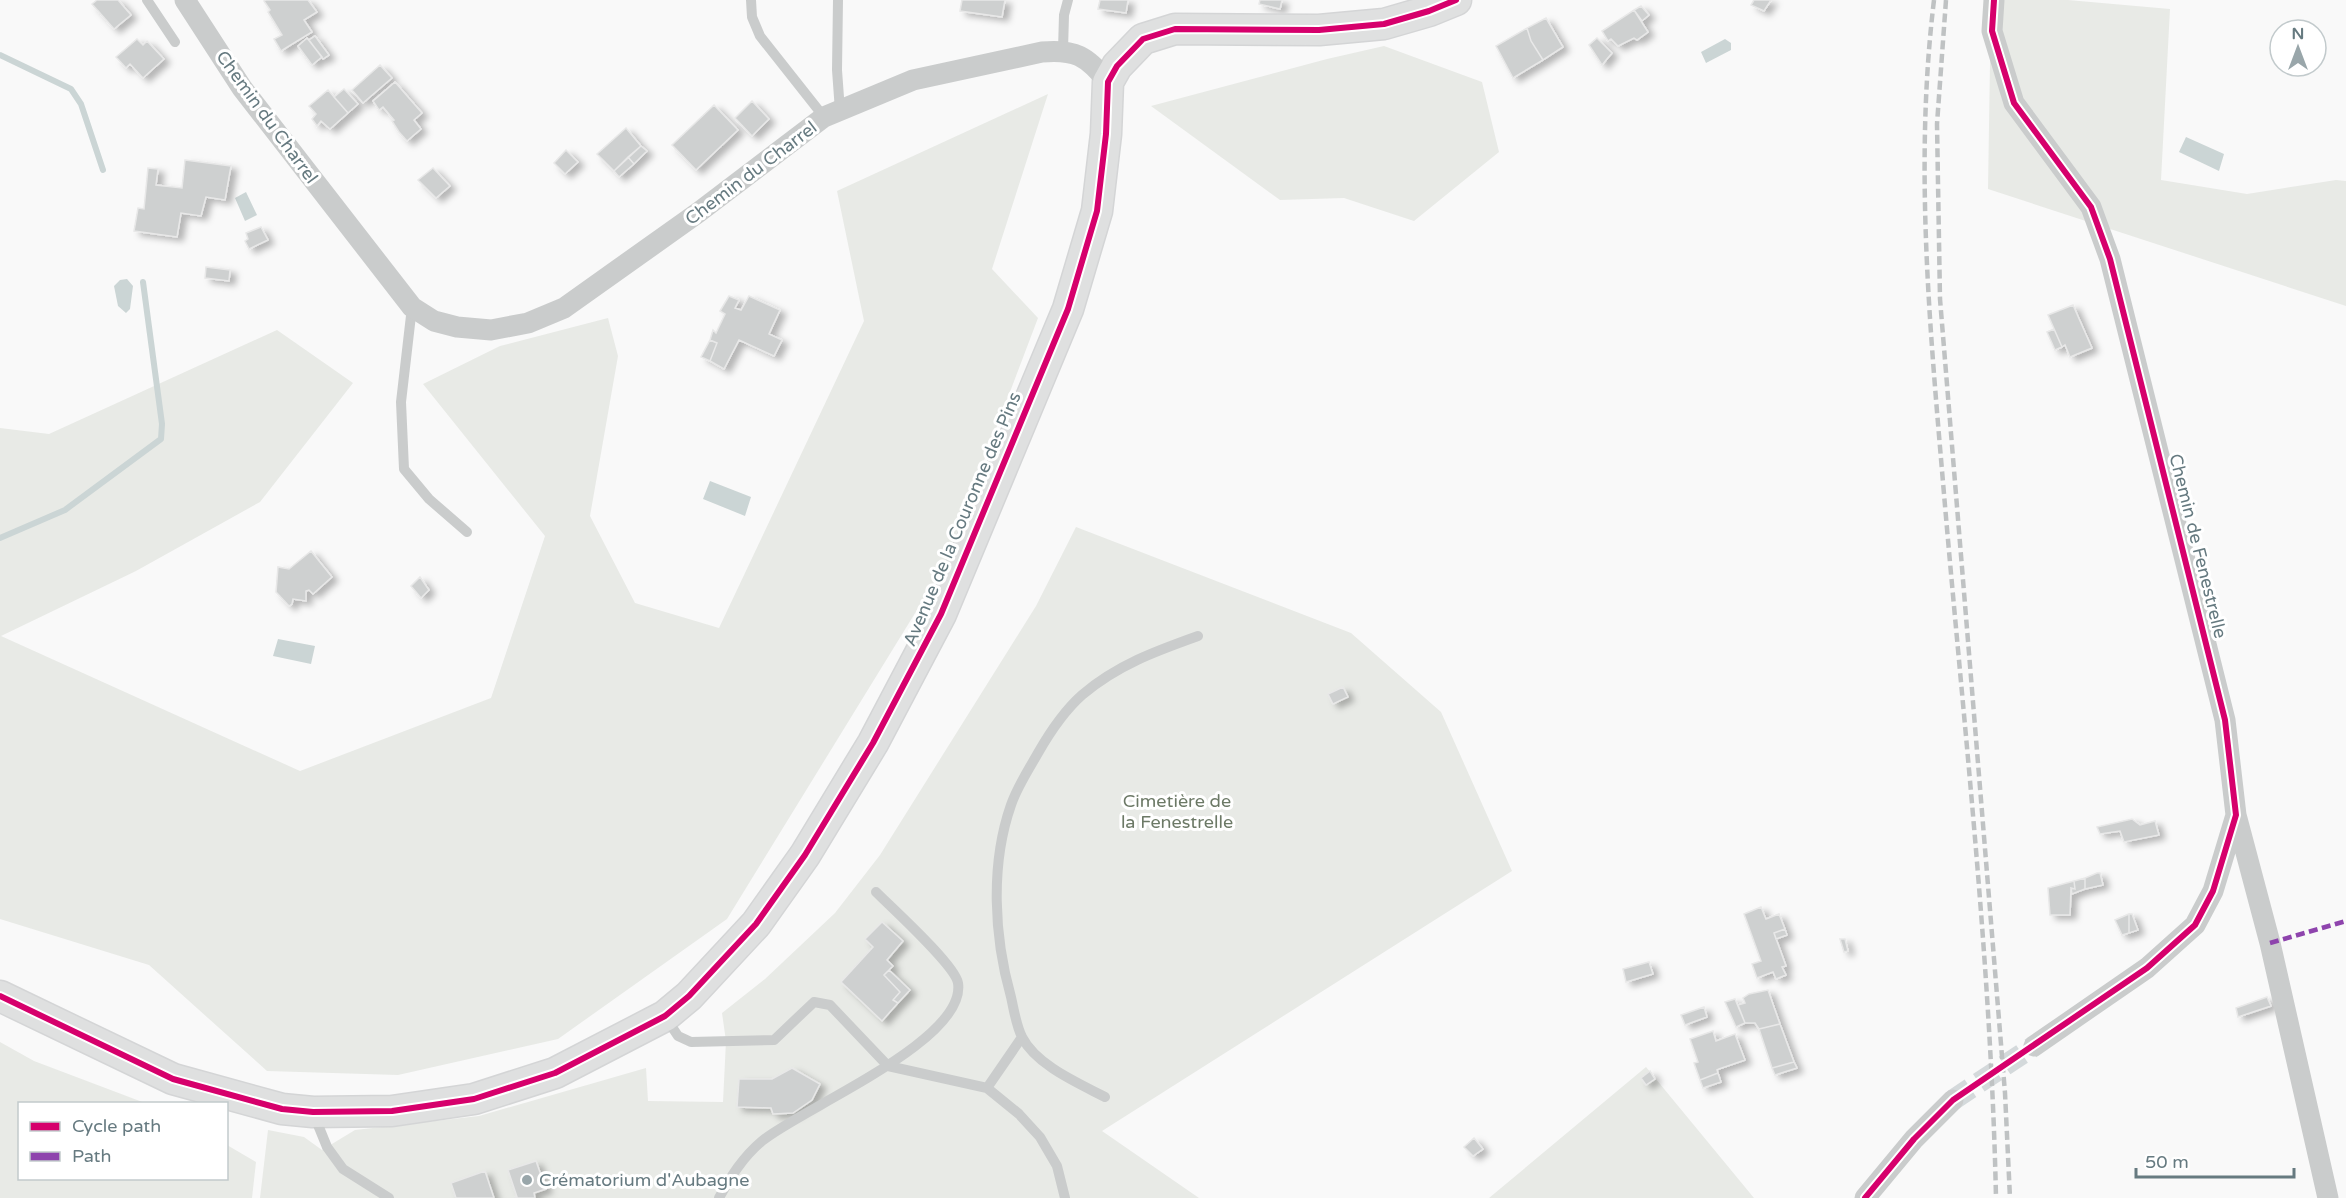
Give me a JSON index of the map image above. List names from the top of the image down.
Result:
{
  "streets": {
    "street": ["Chemin du Charrel", "Avenue de la Couronne des Pins", "Chemin de Fenestrelle"]
  },
  "parks": ["Cimetière de la Fenestrelle"],
  "places": ["Crématorium d'Aubagne"],
  "legend": ["Cycle path", "Path"],
  "scale_bar": "50 m",
  "north": "top"
}
